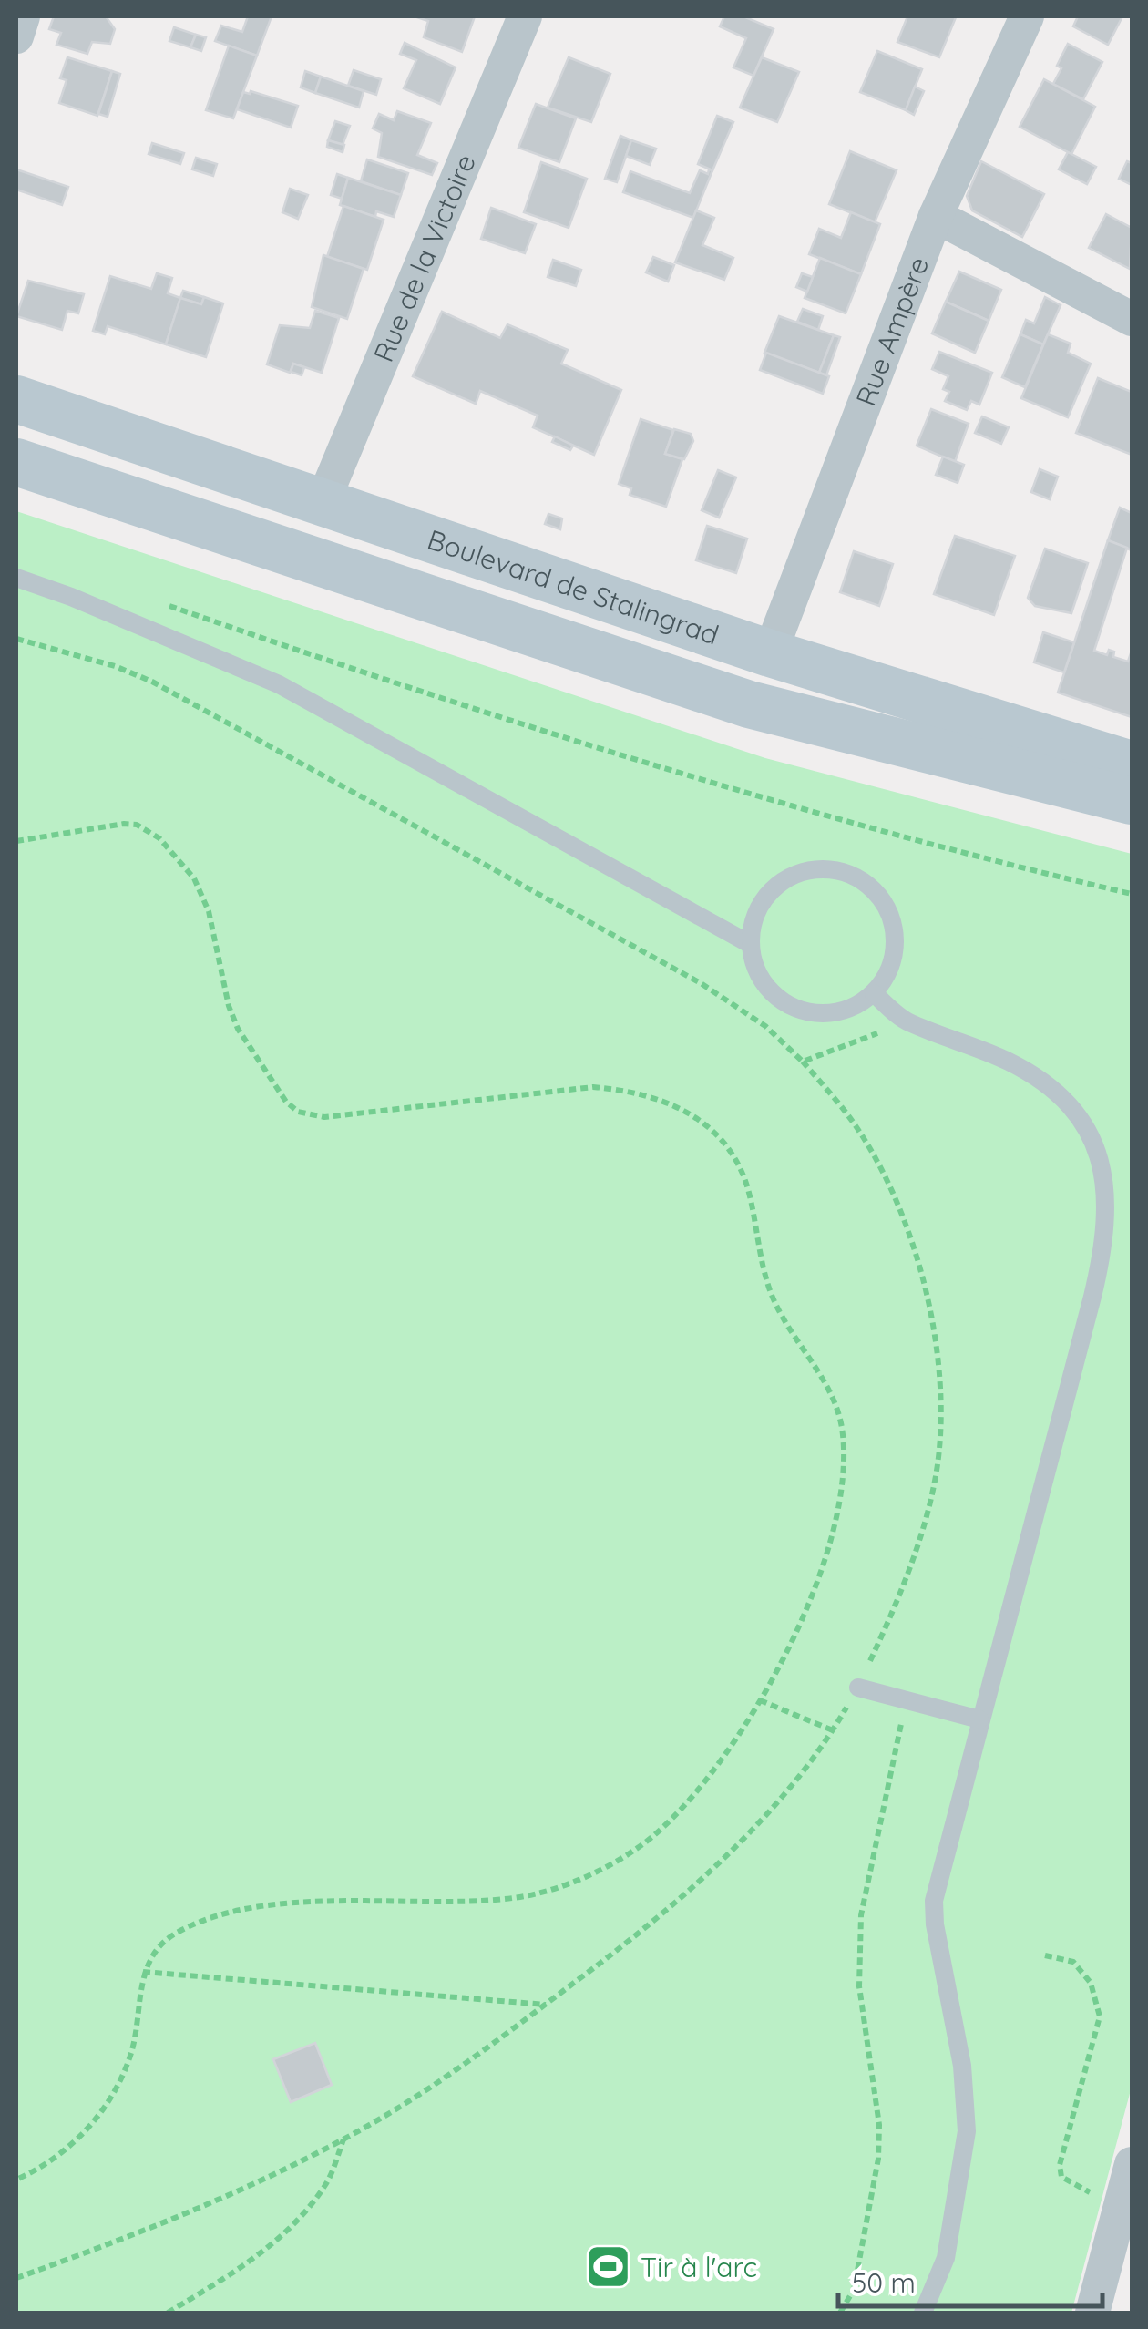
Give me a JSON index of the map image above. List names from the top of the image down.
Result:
{
  "streets": {
    "main road": ["Boulevard de Stalingrad"],
    "street": ["Rue de la Victoire", "Rue Ampère"]
  },
  "crossings": [
    ["Rue de la Victoire", "Boulevard de Stalingrad"],
    ["Rue Ampère", "Boulevard de Stalingrad"]
  ],
  "places": {
    "sports": ["Tir à l'arc"]
  },
  "scale_bar": "50 m"
}
